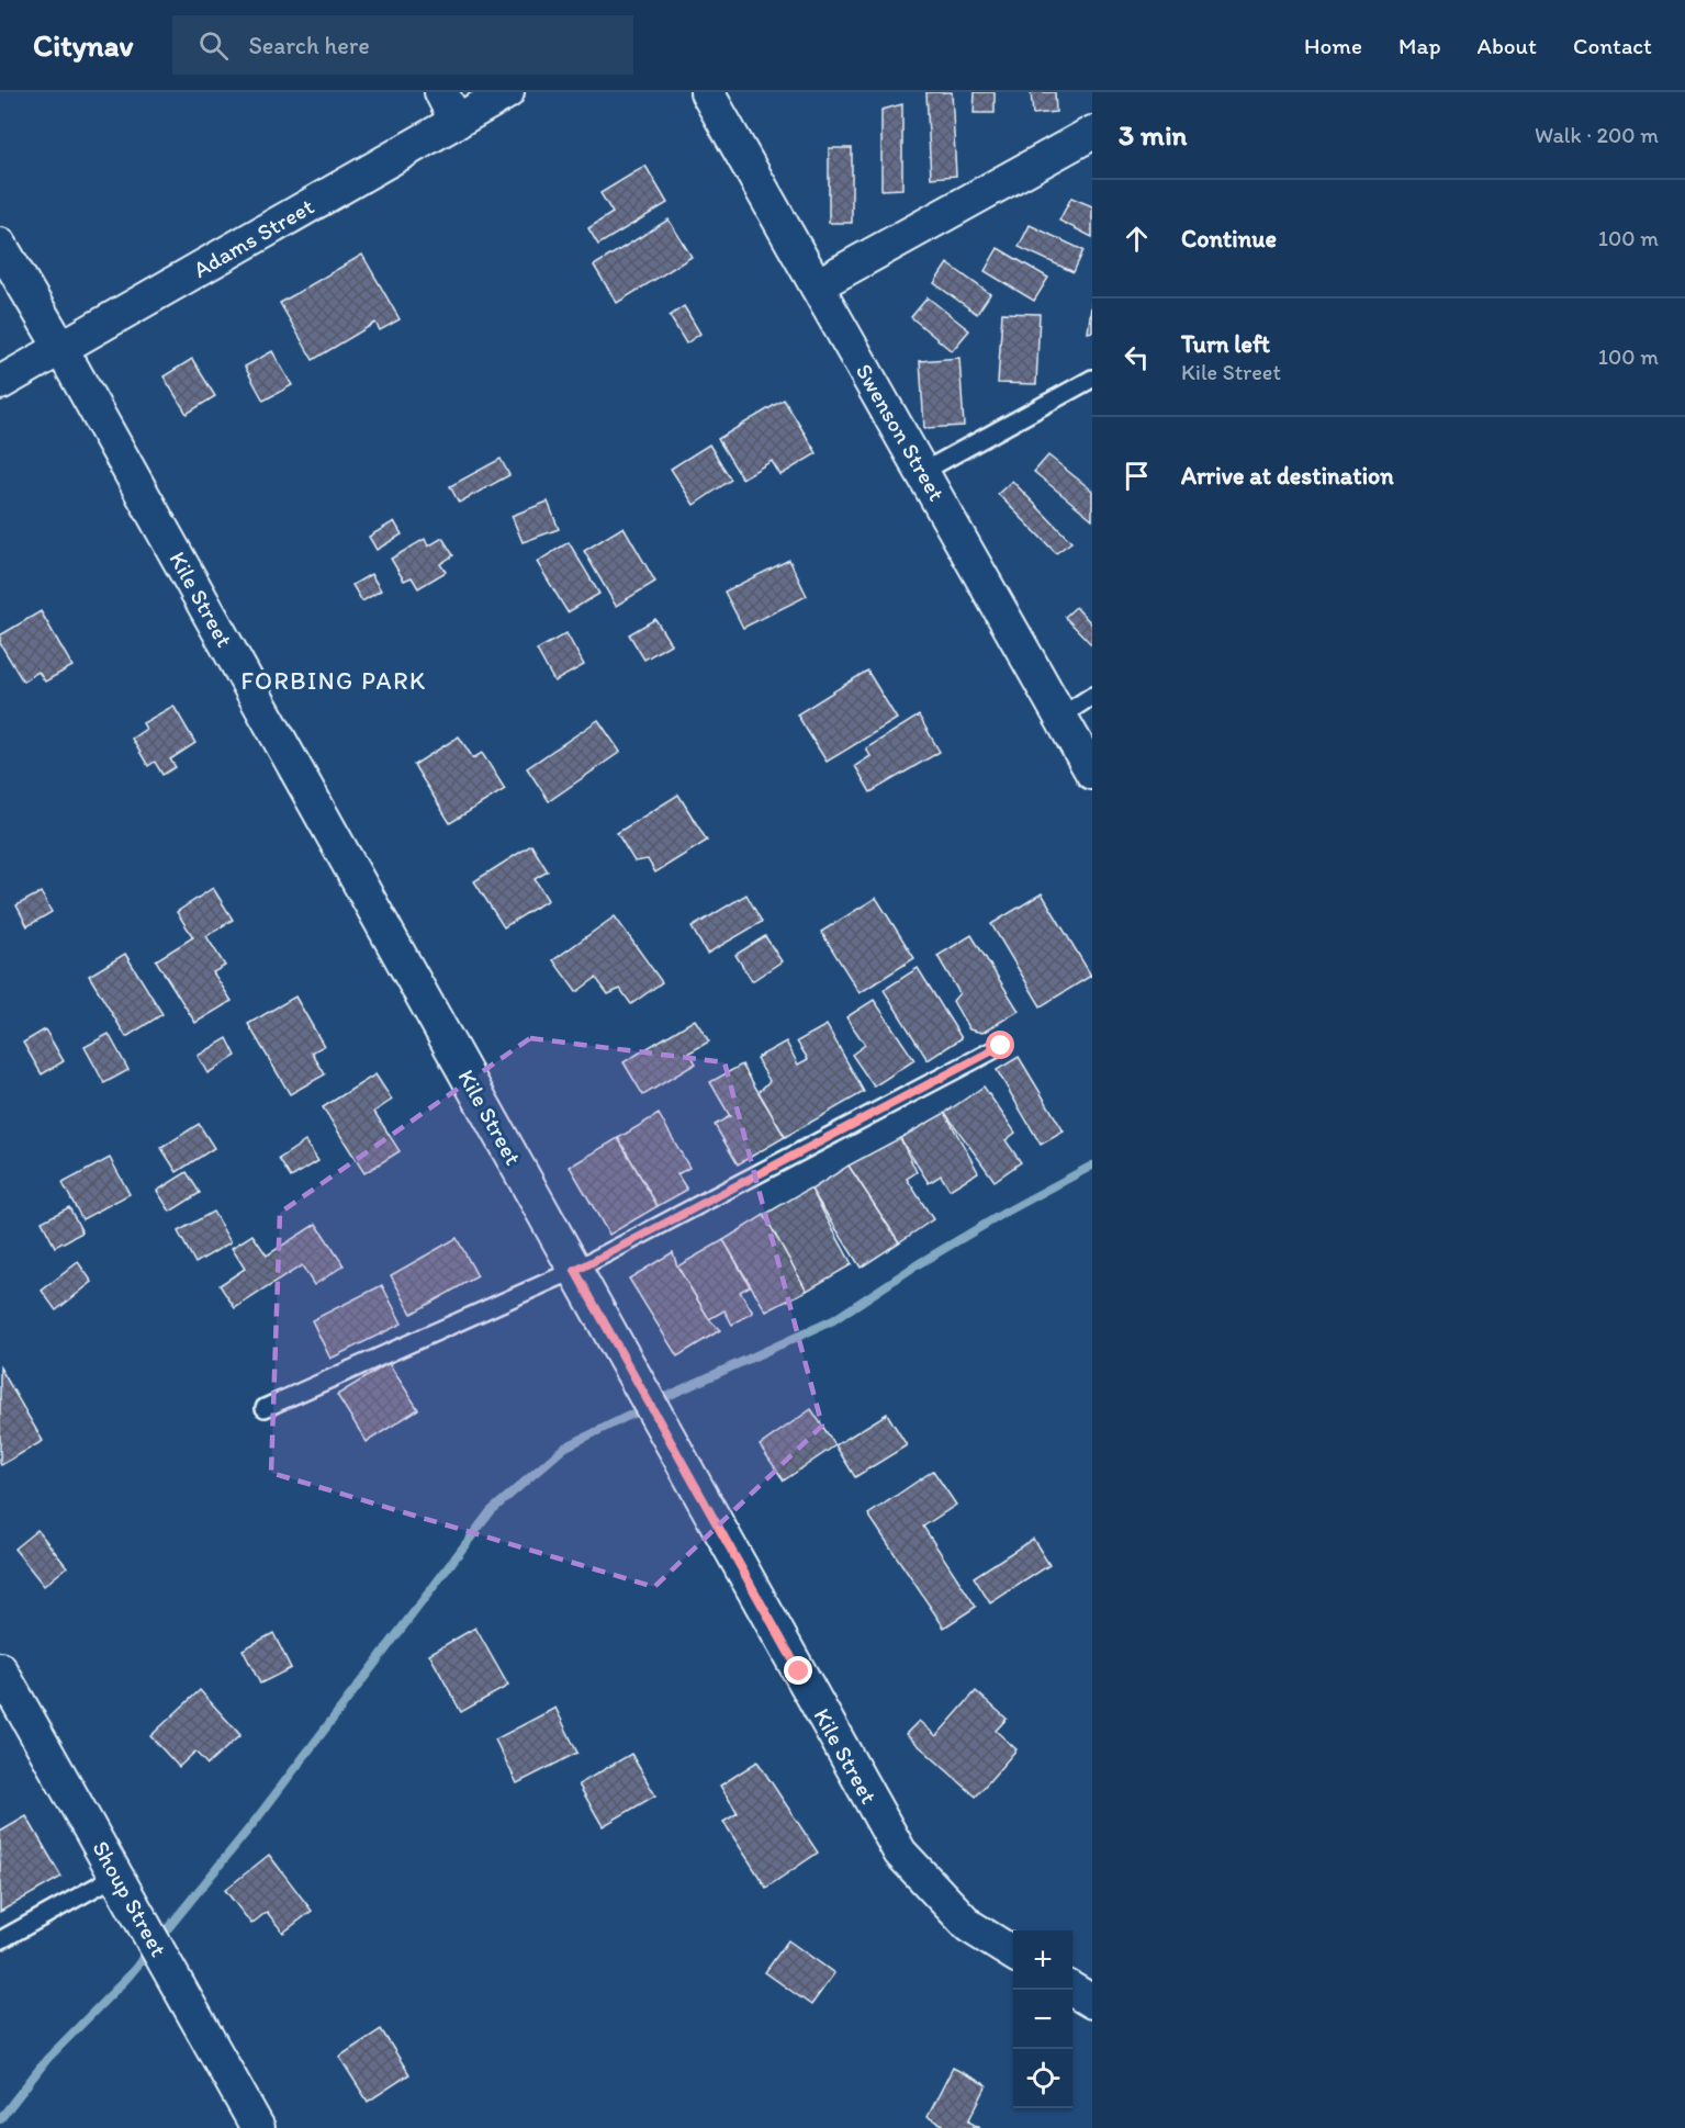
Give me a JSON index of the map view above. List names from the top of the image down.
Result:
{
  "streets": {
    "street": [
      "Adams Street",
      "Swenson Street",
      "Kile Street",
      "Shoup Street"
    ]
  },
  "crossings": [
    ["Adams Street", "Kile Street"]
  ],
  "districts": ["FORBING PARK"],
  "page": {
    "header": "Citynav",
    "search": "Search here",
    "nav": [
      "Home",
      "Map",
      "About",
      "Contact"
    ],
    "heading": ["3 min", "Walk · 200 m"],
    "list": [
      ["Continue", "100 m"],
      ["Turn left", "Kile Street", "100 m"],
      "Arrive at destination"
    ],
    "map_buttons": ["+", "−"]
  }
}
